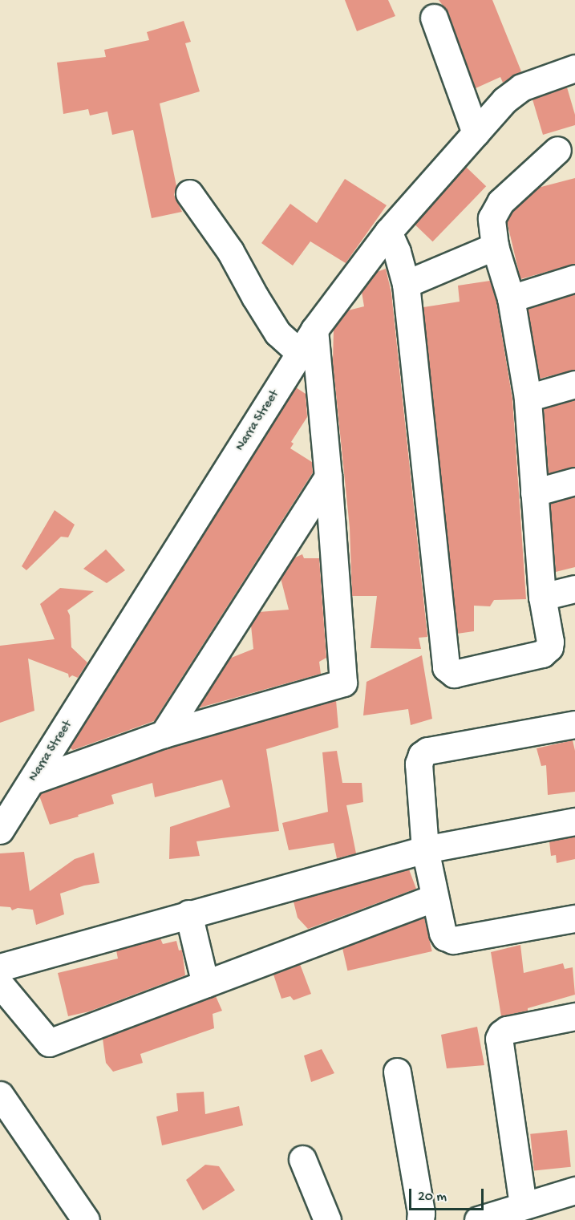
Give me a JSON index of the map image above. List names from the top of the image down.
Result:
{
  "streets": {
    "street": ["Narra Street"]
  },
  "scale_bar": "20 m"
}
